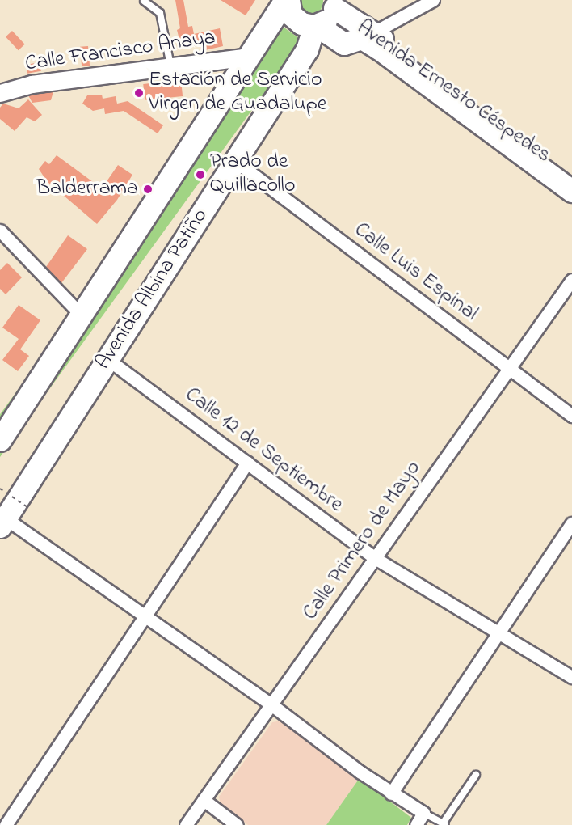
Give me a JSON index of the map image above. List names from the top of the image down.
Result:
{
  "streets": {
    "highway": ["Avenida Ernesto Céspedes", "Avenida Albina Patiño"],
    "main road": ["Calle Francisco Anaya"],
    "street": ["Calle Luis Espinal", "Calle 12 de Septiembre", "Calle Primero de Mayo"]
  },
  "crossings": [
    ["Avenida Ernesto Céspedes", "Avenida Albina Patiño"],
    ["Calle Luis Espinal", "Avenida Albina Patiño"],
    ["Calle Luis Espinal", "Calle Primero de Mayo"],
    ["Avenida Albina Patiño", "Calle 12 de Septiembre"],
    ["Calle 12 de Septiembre", "Calle Primero de Mayo"]
  ],
  "places": ["Estación de Servicio Virgen de Guadalupe", "Prado de Quillacollo", "Balderrama"]
}
